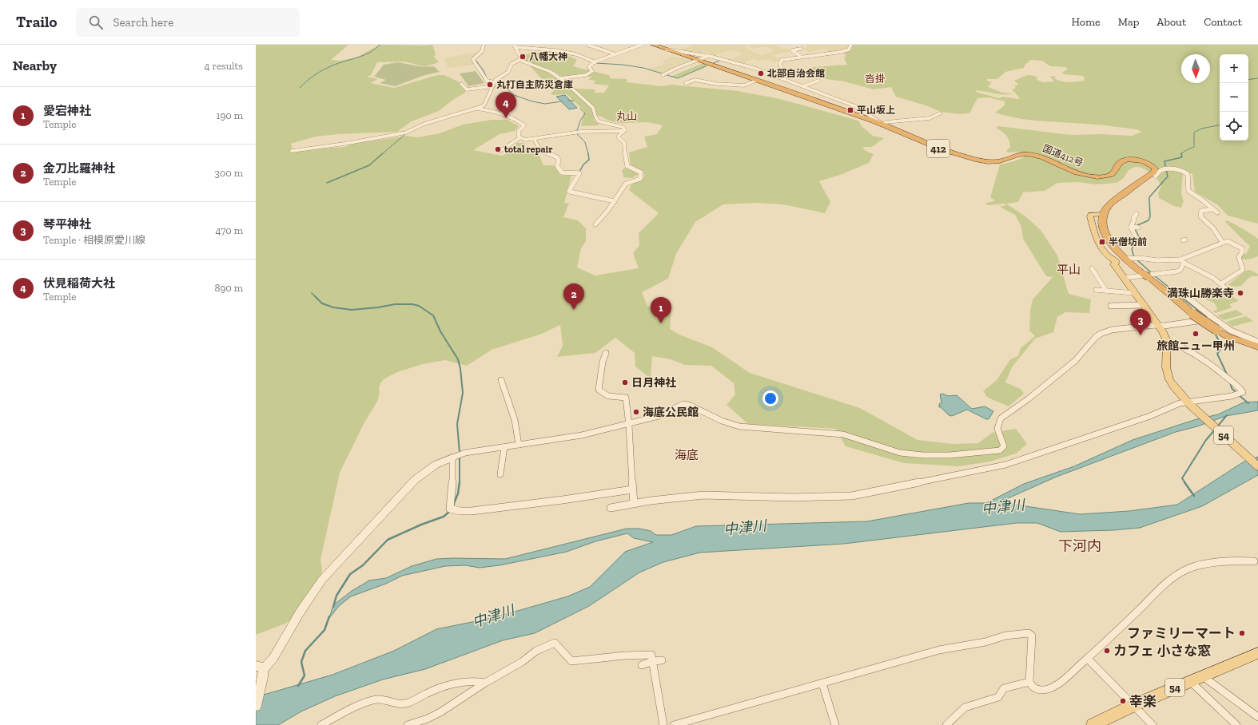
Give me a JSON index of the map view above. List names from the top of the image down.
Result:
{
  "streets": {
    "highway": ["412", "国道412号"],
    "main road": ["54"]
  },
  "districts": [
    "沓掛",
    "丸山",
    "平山",
    "海底",
    "下河内"
  ],
  "water": ["中津川"],
  "places": {
    "other": [
      "八幡大神",
      "北部自治会館",
      "丸打自主防災倉庫",
      "total repair",
      "満珠山勝楽寺",
      "旅館ニュー甲州",
      "日月神社",
      "海底公民館",
      "ファミリーマート",
      "カフェ 小さな窓",
      "幸楽"
    ],
    "transit": ["平山坂上", "半僧坊前"]
  },
  "north": "bottom",
  "page": {
    "header": "Trailo",
    "search": "Search here",
    "nav": [
      "Home",
      "Map",
      "About",
      "Contact"
    ],
    "heading": ["Nearby", "4 results"],
    "map_buttons": ["+", "−"],
    "list": [
      {
        "mark": "1",
        "name": "愛宕神社",
        "note": "Temple",
        "value": "190 m"
      },
      {
        "mark": "2",
        "name": "金刀比羅神社",
        "note": "Temple",
        "value": "300 m"
      },
      {
        "mark": "3",
        "name": "琴平神社",
        "note": "Temple · 相模原愛川線",
        "value": "470 m"
      },
      {
        "mark": "4",
        "name": "伏見稲荷大社",
        "note": "Temple",
        "value": "890 m"
      }
    ],
    "pins": [
      "4",
      "2",
      "1",
      "3"
    ]
  }
}
